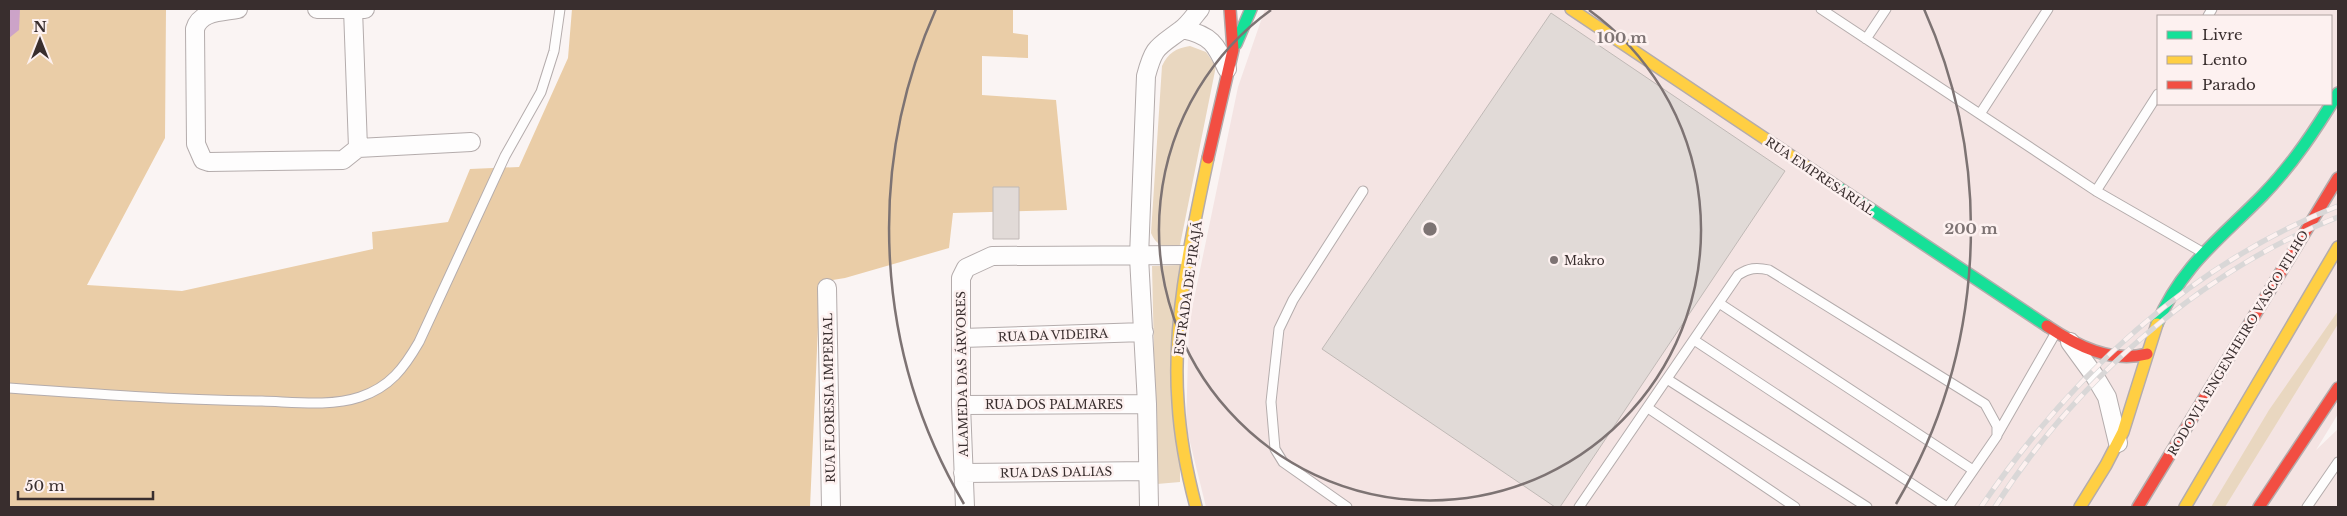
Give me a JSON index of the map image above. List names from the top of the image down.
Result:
{
  "streets": {
    "main road": ["RUA EMPRESARIAL", "ESTRADA DE PIRAJÁ", "RODOVIA ENGENHEIRO VASCO FILHO"],
    "street": [
      "RUA DA VIDEIRA",
      "ALAMEDA DAS ÁRVORES",
      "RUA FLORESIA IMPERIAL",
      "RUA DOS PALMARES",
      "RUA DAS DALIAS"
    ]
  },
  "crossings": [
    ["ESTRADA DE PIRAJÁ", "ALAMEDA DAS ÁRVORES"],
    ["RUA DA VIDEIRA", "ALAMEDA DAS ÁRVORES"],
    ["ALAMEDA DAS ÁRVORES", "RUA DOS PALMARES"],
    ["ALAMEDA DAS ÁRVORES", "RUA DAS DALIAS"]
  ],
  "places": ["Makro"],
  "legend": ["Livre", "Lento", "Parado"],
  "scale_bar": "50 m",
  "north": "top",
  "rings": ["100 m", "200 m"]
}
